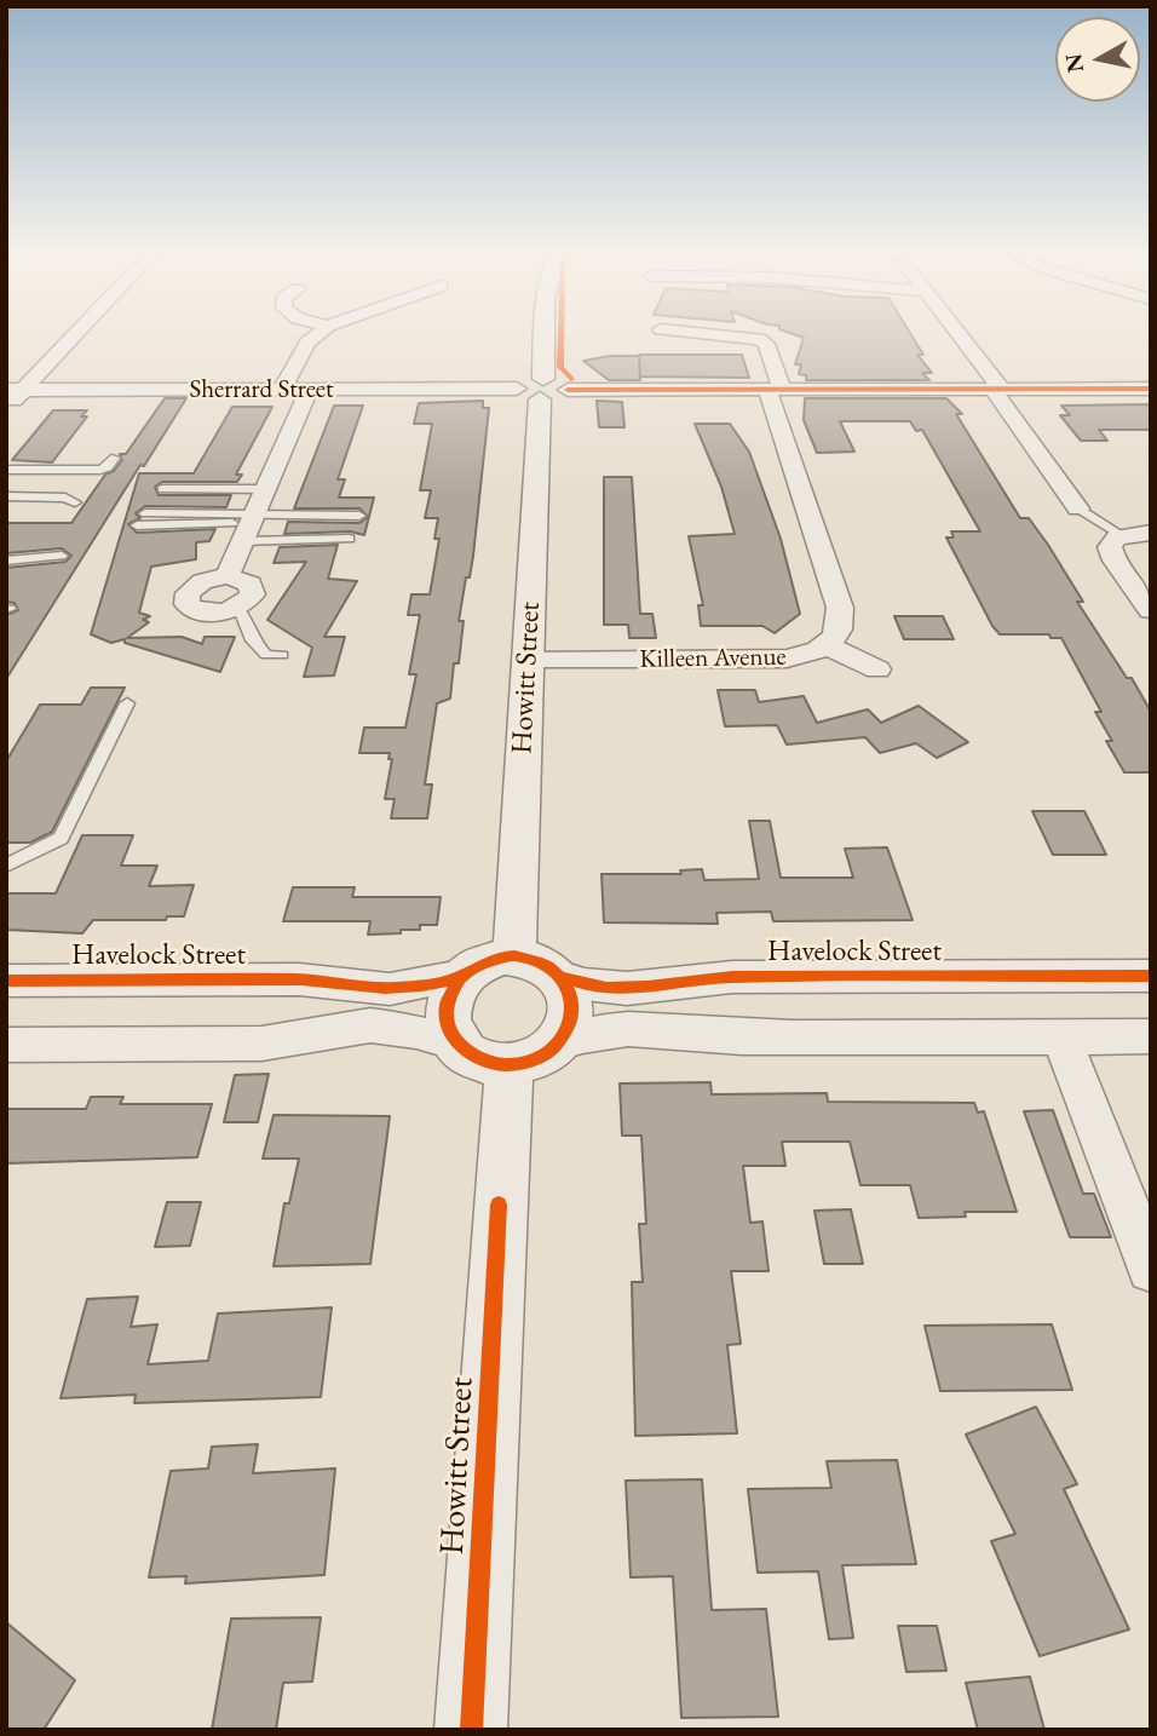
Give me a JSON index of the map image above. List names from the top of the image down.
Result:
{
  "streets": {
    "street": [
      "Sherrard Street",
      "Killeen Avenue",
      "Howitt Street",
      "Havelock Street"
    ]
  },
  "crossings": [
    ["Killeen Avenue", "Howitt Street"],
    ["Howitt Street", "Havelock Street"]
  ],
  "north": "left"
}
